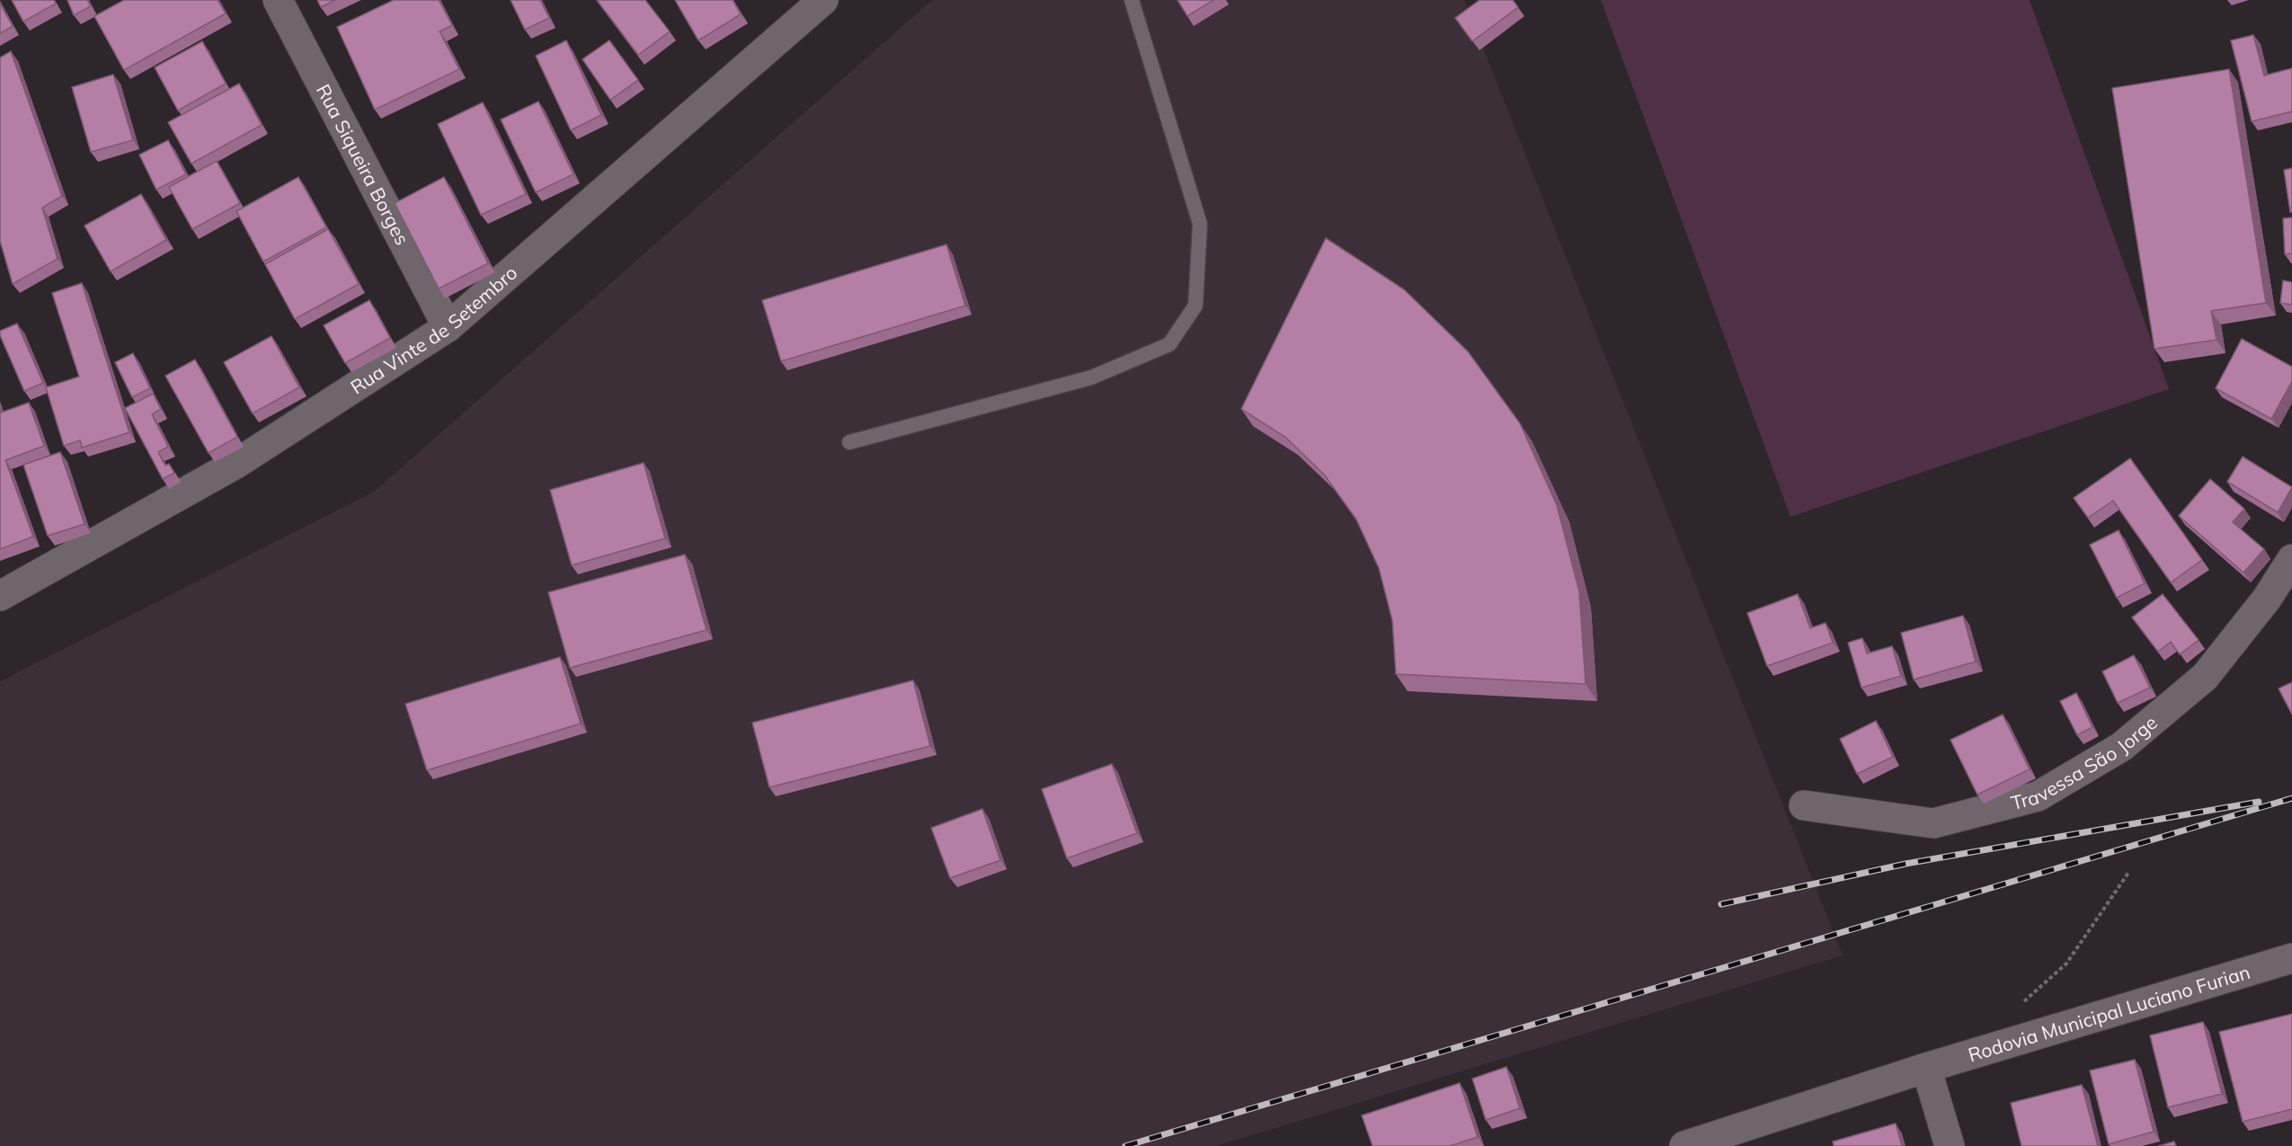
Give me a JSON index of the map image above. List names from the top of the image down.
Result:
{
  "streets": {
    "street": [
      "Rua Siqueira Borges",
      "Rua Vinte de Setembro",
      "Travessa São Jorge",
      "Rodovia Municipal Luciano Furian"
    ]
  },
  "crossings": [
    ["Rua Siqueira Borges", "Rua Vinte de Setembro"]
  ]
}
